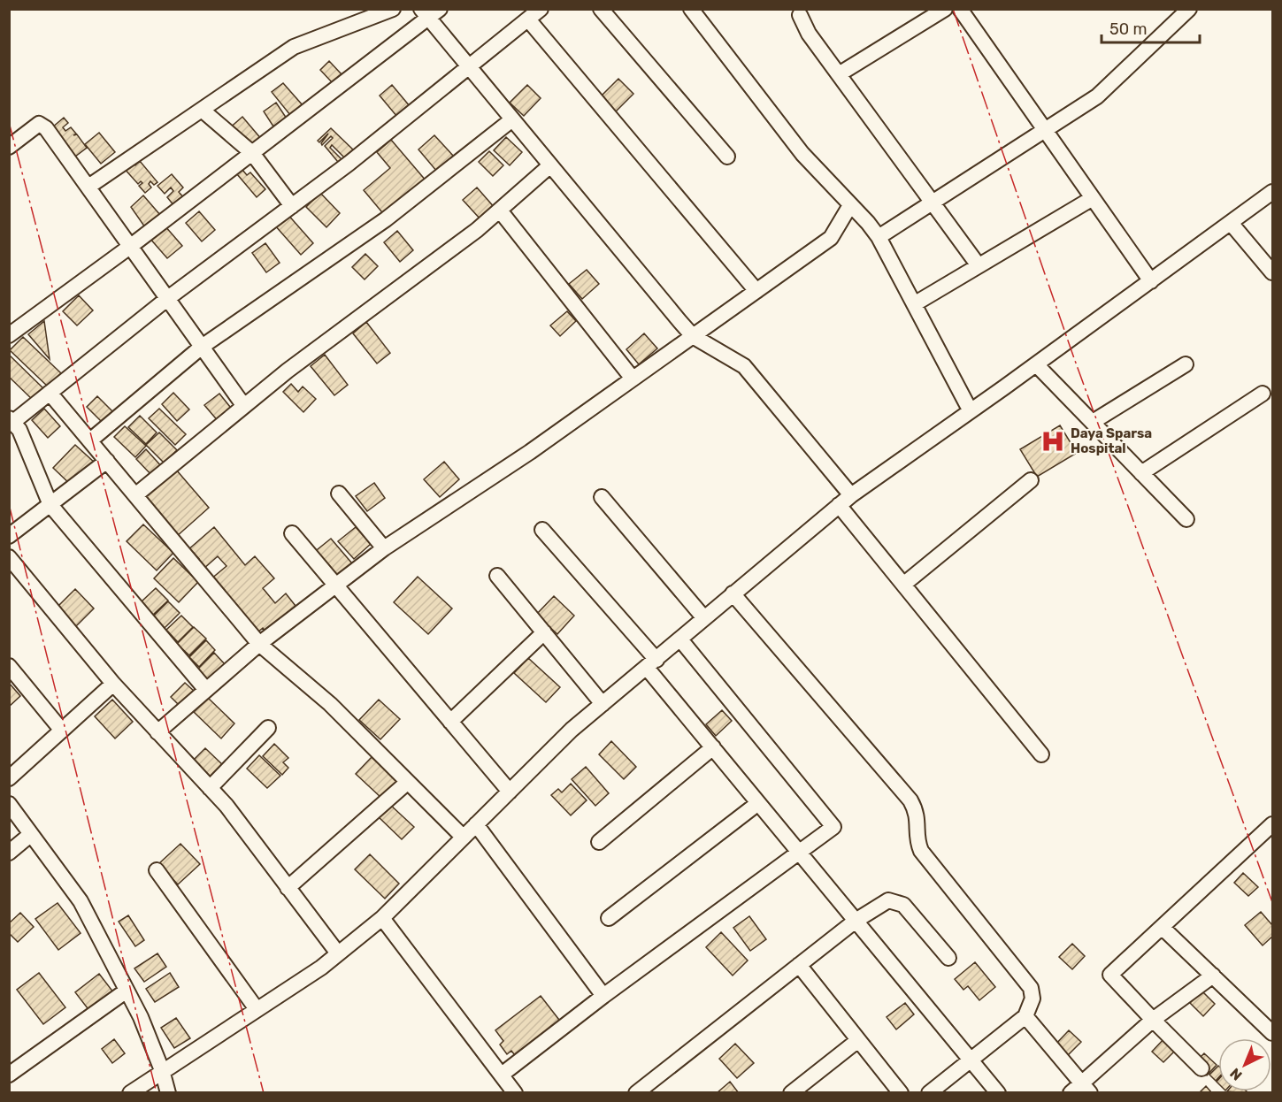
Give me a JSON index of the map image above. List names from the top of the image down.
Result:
{
  "places": {
    "hospital": ["Daya Sparsa Hospital"]
  },
  "scale_bar": "50 m",
  "north": "bottom left"
}
